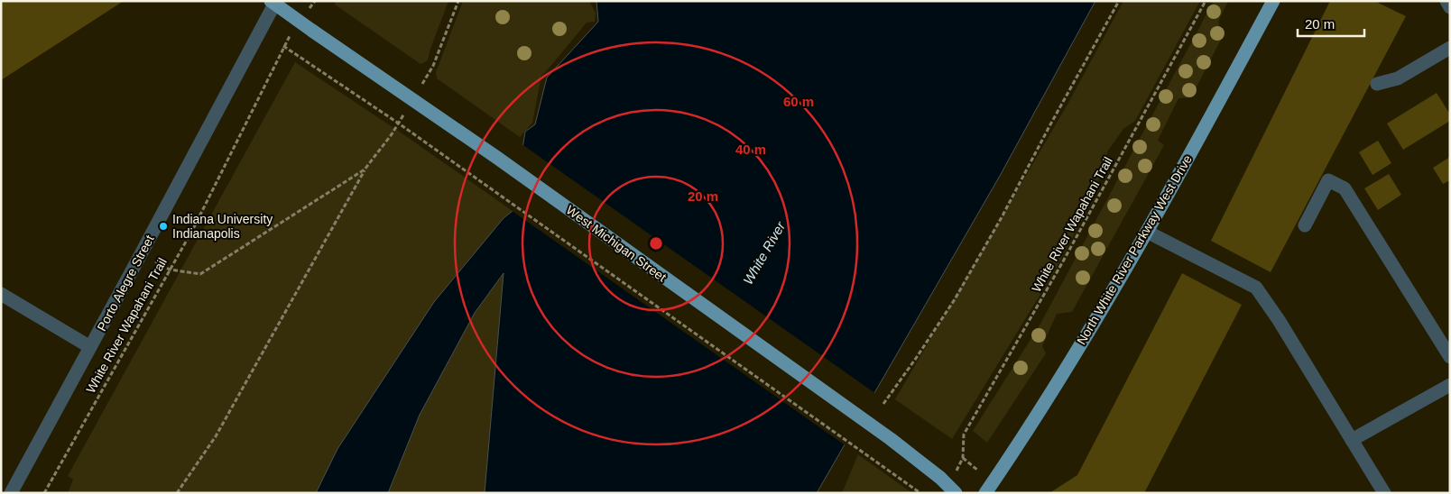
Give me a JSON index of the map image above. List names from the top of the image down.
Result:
{
  "streets": {
    "main road": ["West Michigan Street", "North White River Parkway West Drive"],
    "street": ["Porto Alegre Street"],
    "path": ["White River Wapahani Trail"]
  },
  "crossings": [
    ["West Michigan Street", "Porto Alegre Street"]
  ],
  "water": ["White River"],
  "places": ["Indiana University Indianapolis"],
  "scale_bar": "20 m",
  "rings": ["60 m", "40 m", "20 m"]
}
